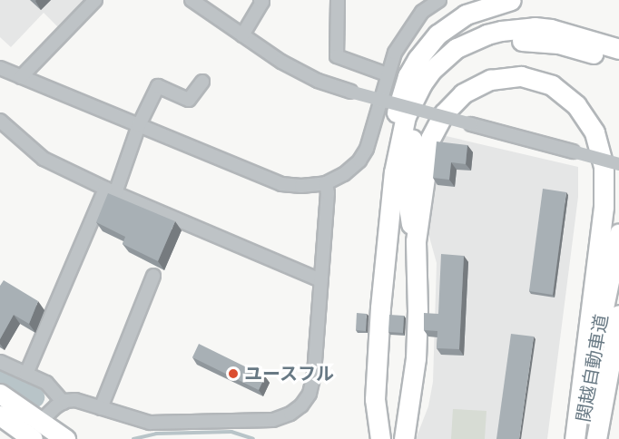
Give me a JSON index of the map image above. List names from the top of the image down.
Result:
{
  "streets": {
    "highway": ["関越自動車道"]
  },
  "places": ["ユースフル"]
}
